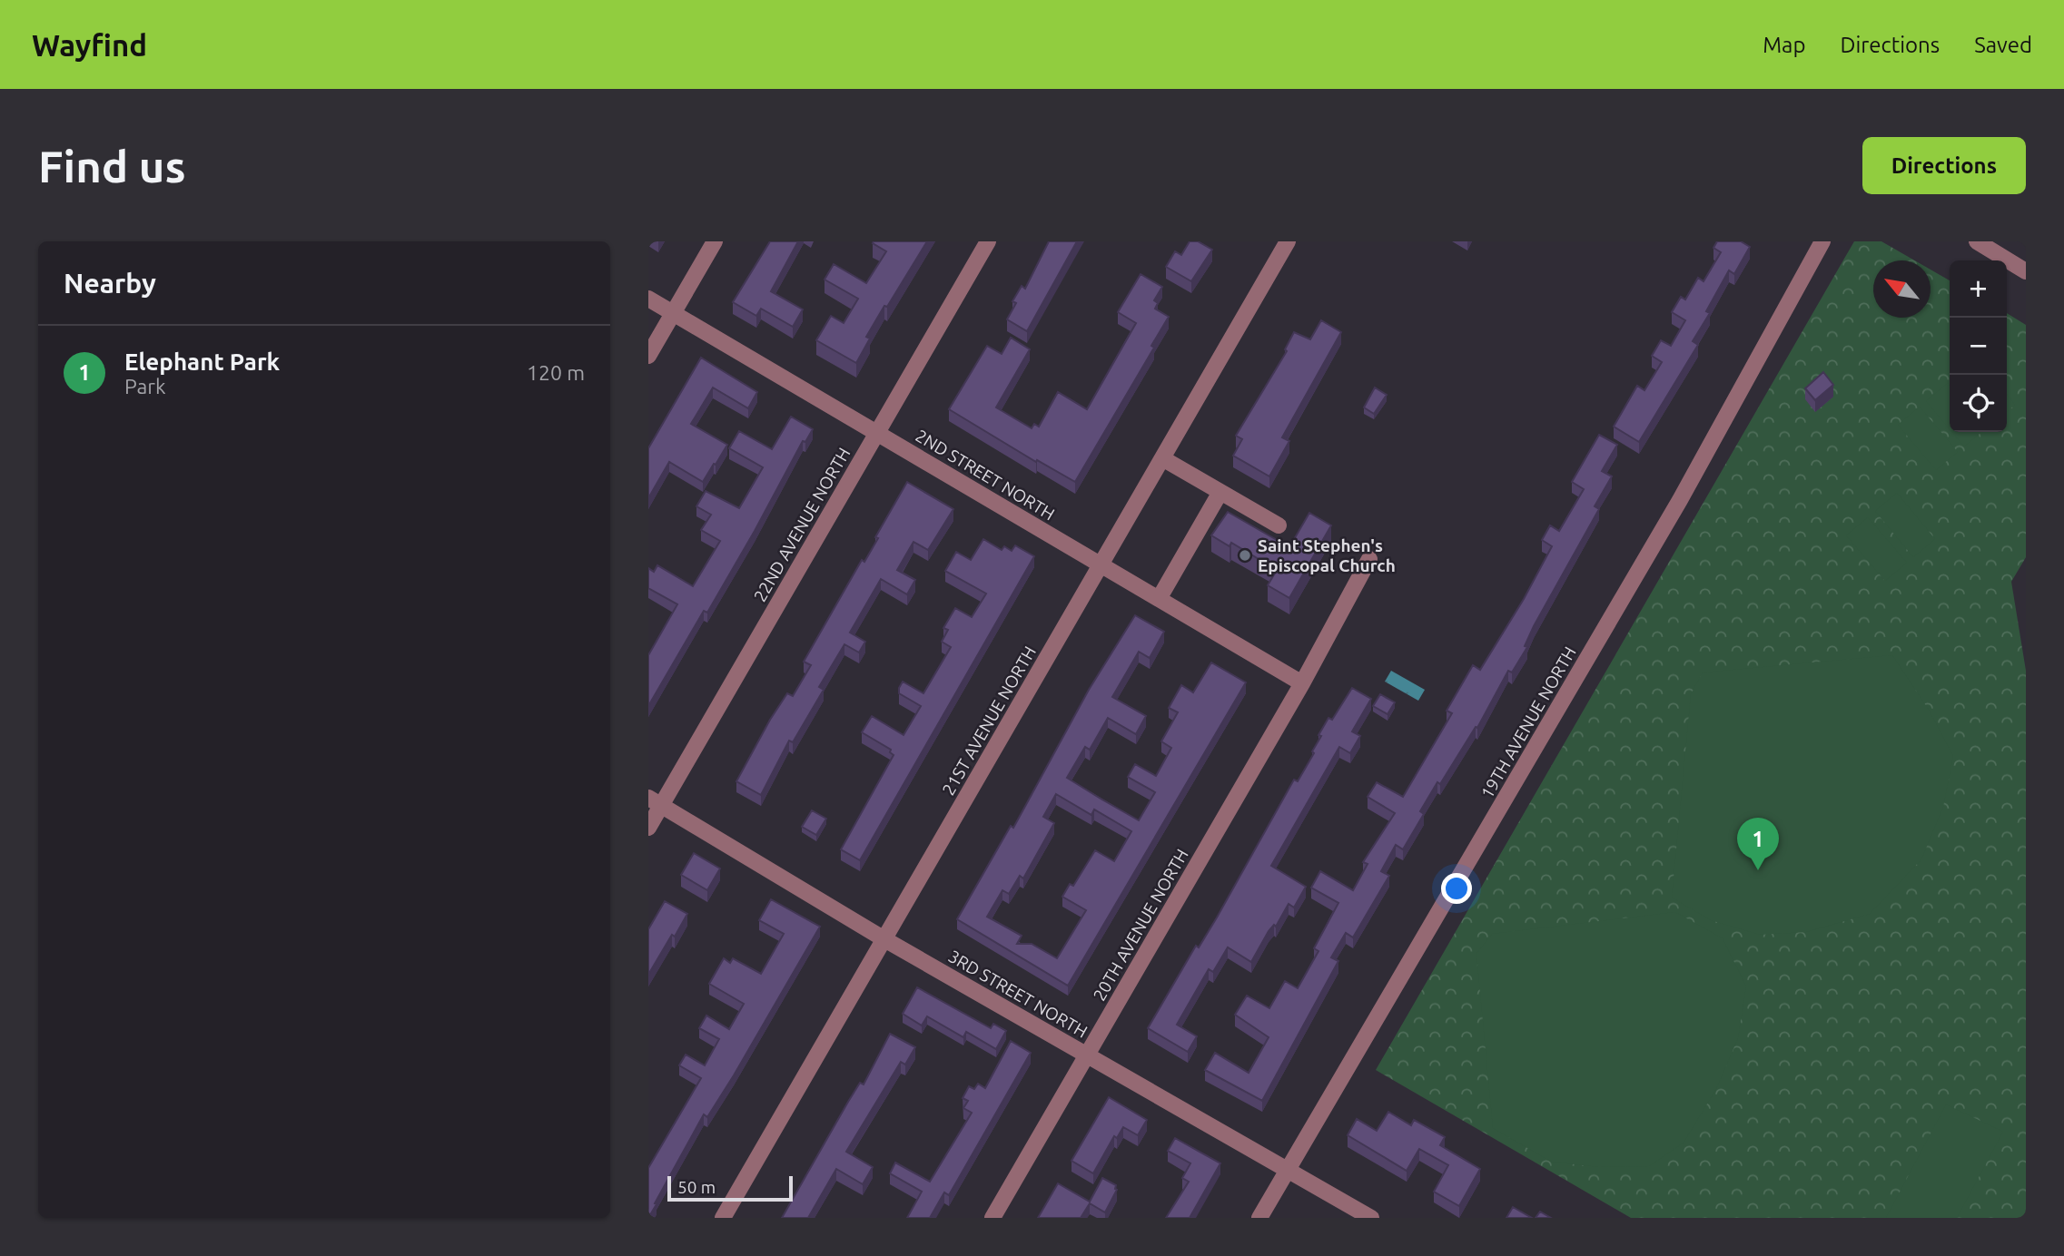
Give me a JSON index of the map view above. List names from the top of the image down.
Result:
{
  "streets": {
    "street": [
      "2ND STREET NORTH",
      "22ND AVENUE NORTH",
      "21ST AVENUE NORTH",
      "19TH AVENUE NORTH",
      "20TH AVENUE NORTH",
      "3RD STREET NORTH"
    ]
  },
  "crossings": [
    ["2ND STREET NORTH", "22ND AVENUE NORTH"],
    ["2ND STREET NORTH", "21ST AVENUE NORTH"],
    ["2ND STREET NORTH", "20TH AVENUE NORTH"],
    ["22ND AVENUE NORTH", "3RD STREET NORTH"],
    ["21ST AVENUE NORTH", "3RD STREET NORTH"],
    ["19TH AVENUE NORTH", "3RD STREET NORTH"],
    ["20TH AVENUE NORTH", "3RD STREET NORTH"]
  ],
  "places": ["Saint Stephen's Episcopal Church"],
  "scale_bar": "50 m",
  "north": "top left",
  "page": {
    "header": "Wayfind",
    "nav": ["Map", "Directions", "Saved"],
    "buttons": "Directions",
    "title": "Find us",
    "heading": "Nearby",
    "map_buttons": ["+", "−"],
    "list": [
      {
        "mark": "1",
        "name": "Elephant Park",
        "note": "Park",
        "value": "120 m"
      }
    ],
    "pins": "1",
    "scale": "50 m"
  }
}
